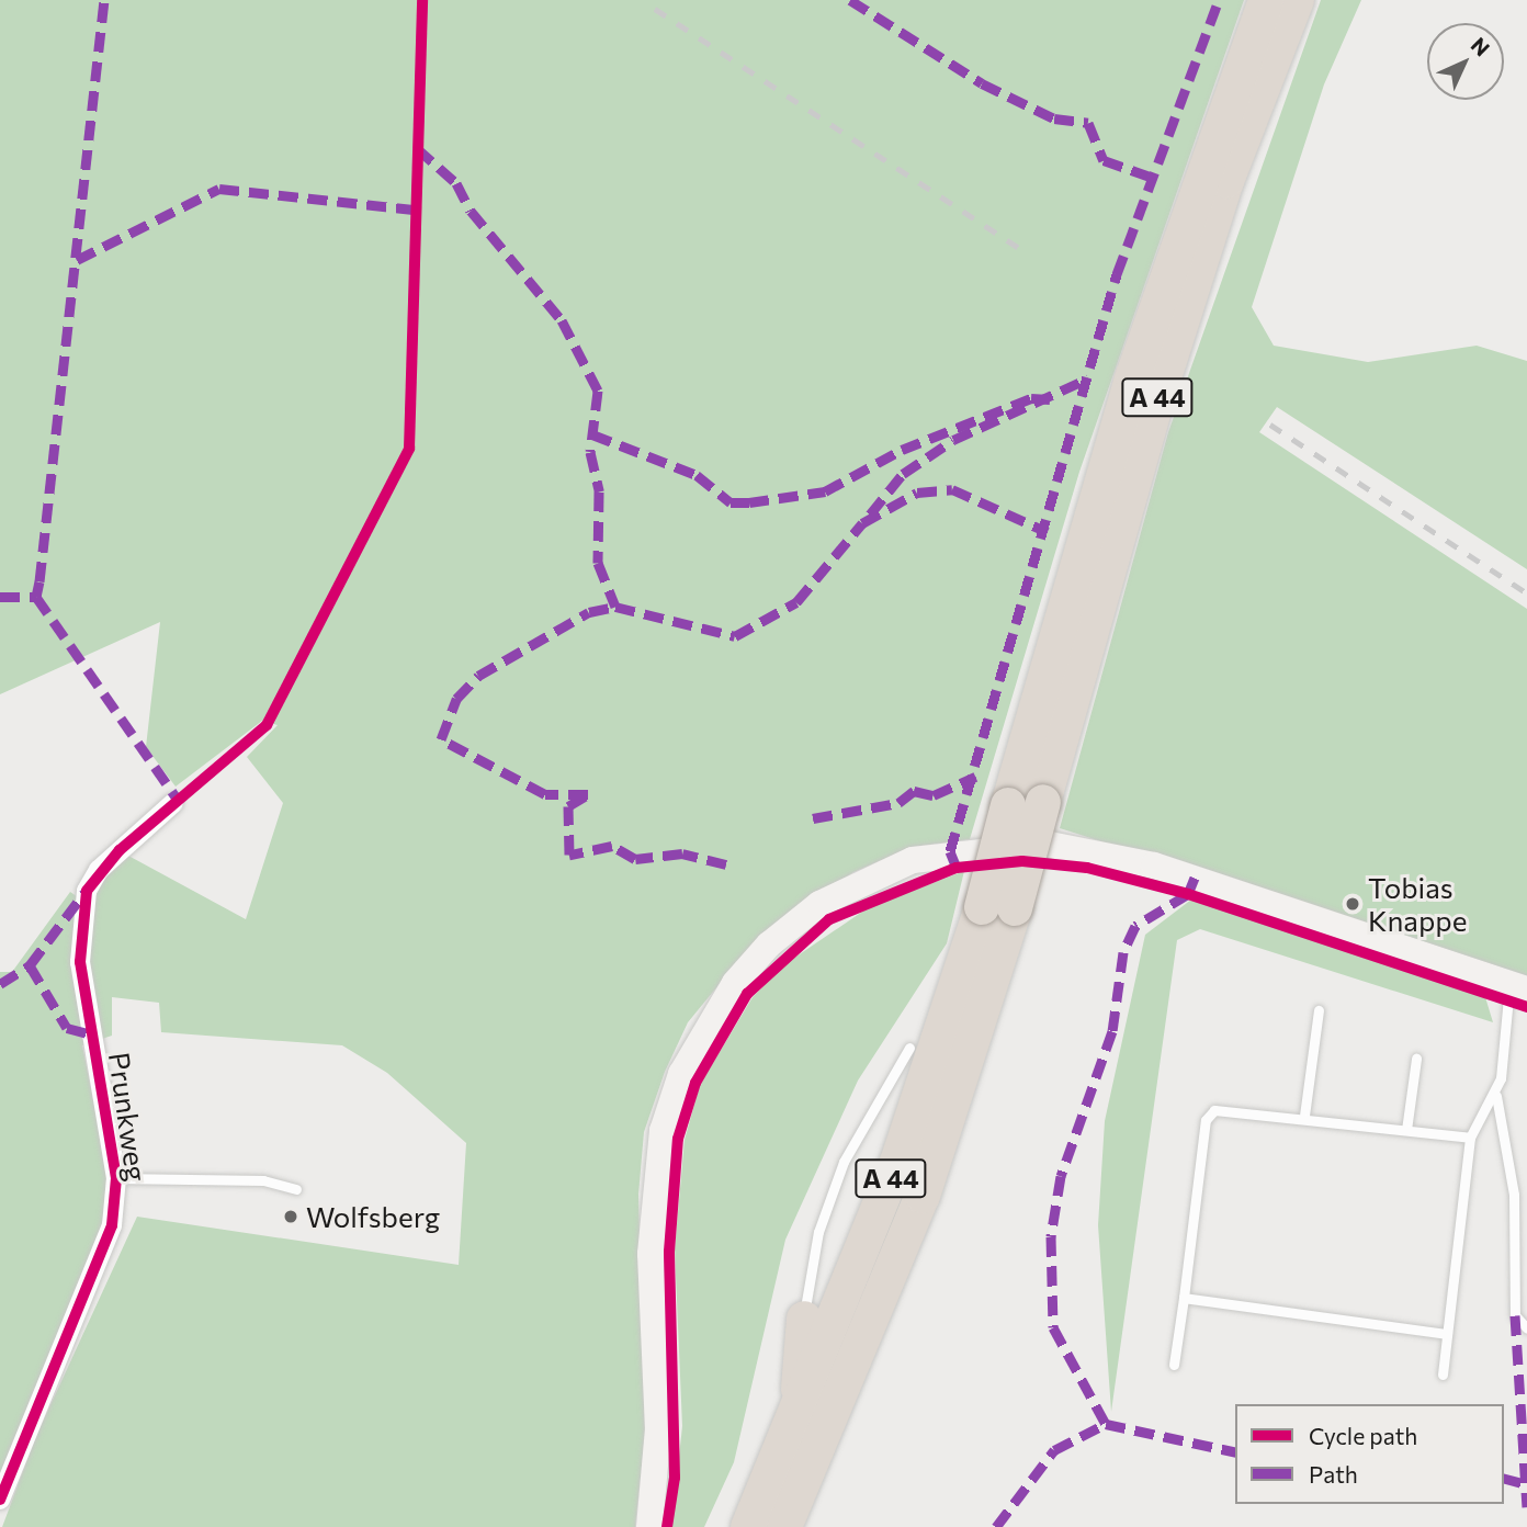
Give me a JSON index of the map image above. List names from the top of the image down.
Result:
{
  "streets": {
    "highway": ["A 44"],
    "street": ["Prunkweg"]
  },
  "places": ["Tobias Knappe", "Wolfsberg"],
  "legend": ["Cycle path", "Path"],
  "north": "top right"
}
